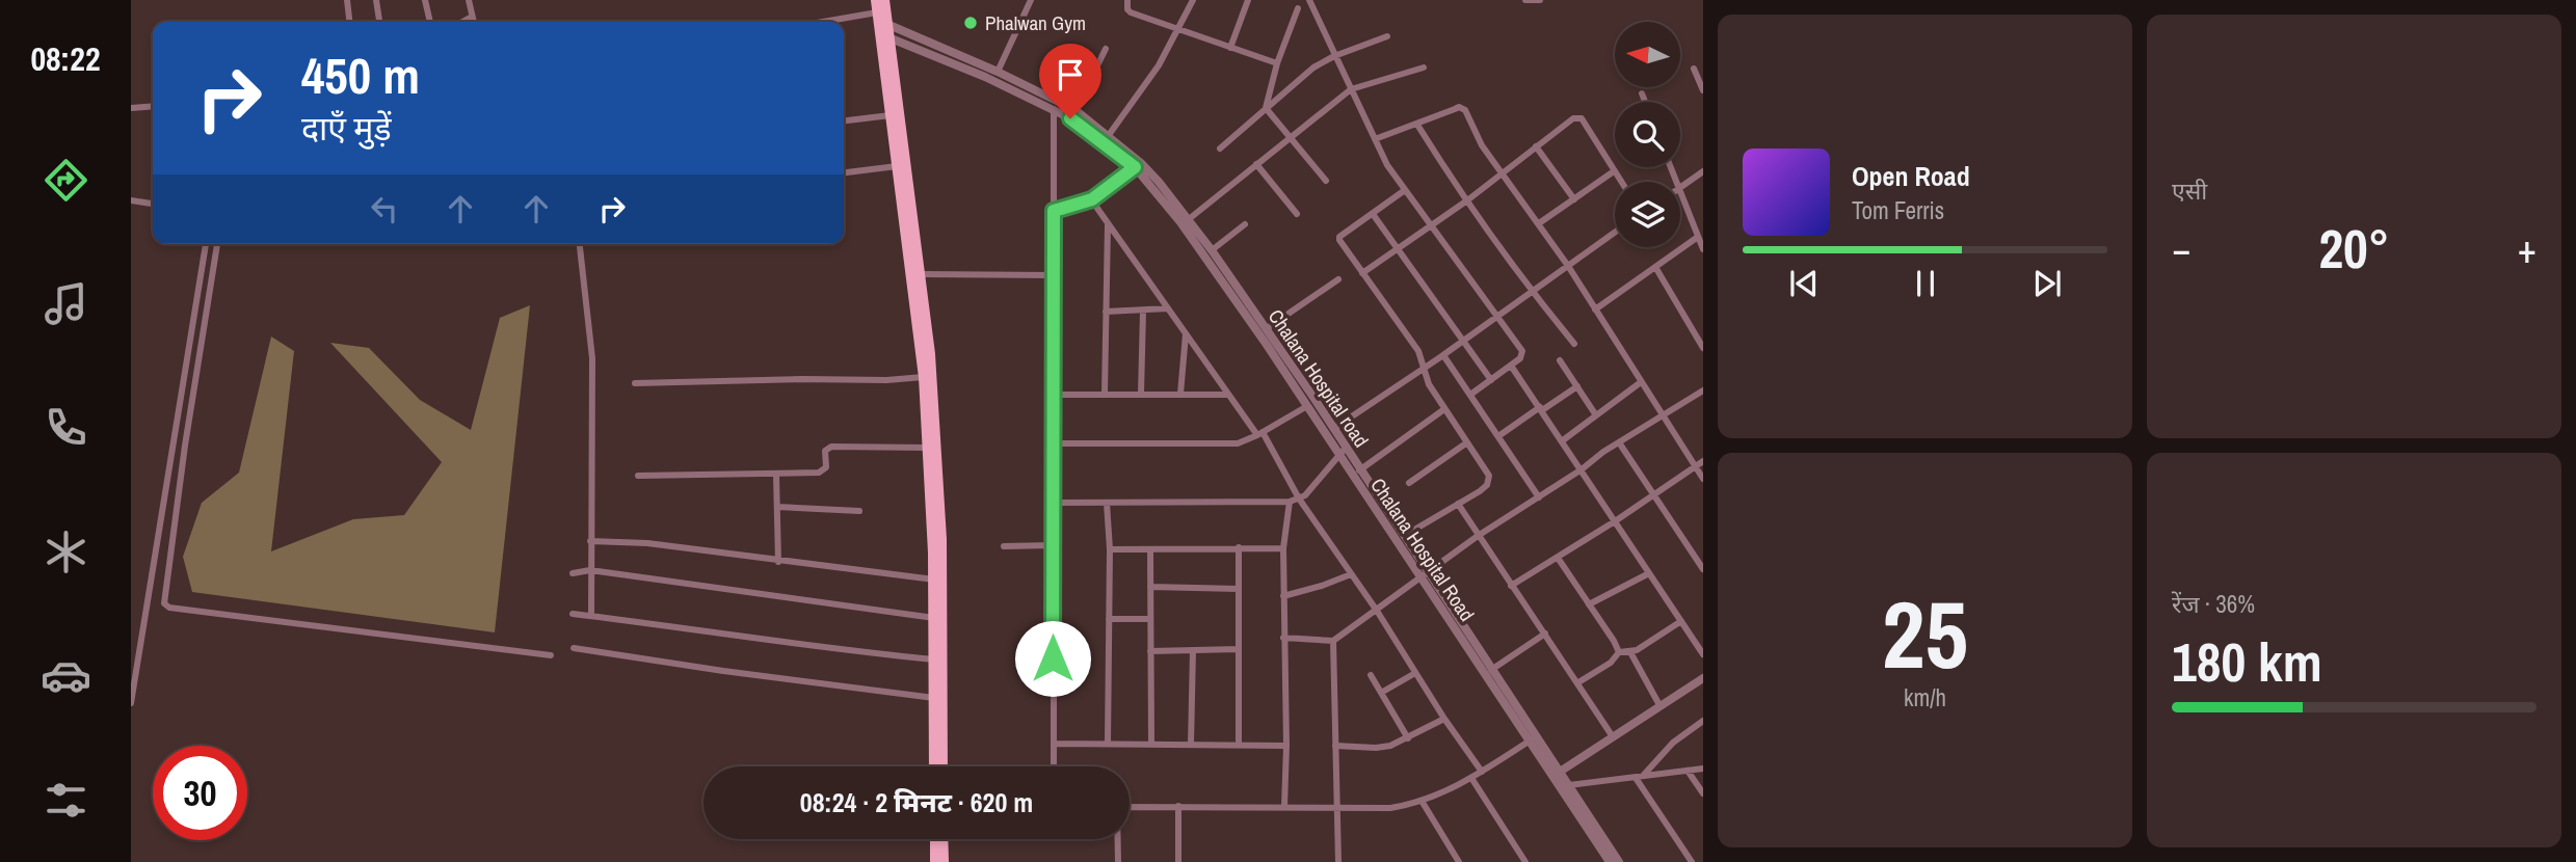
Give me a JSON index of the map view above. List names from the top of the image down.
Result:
{
  "streets": {
    "street": ["Chalana Hospital road", "Chalana Hospital Road"]
  },
  "crossings": [
    ["Chalana Hospital road", "Chalana Hospital Road"]
  ],
  "places": ["Phalwan Gym"],
  "north": "left",
  "page": {
    "tabs": "08:22",
    "tile": [
      "एसी",
      ["25", "km/h"],
      ["रेंज · 36%", "180 km"]
    ],
    "turn": ["450 m", "दाएँ मुड़ें"],
    "song": ["Open Road", "Tom Ferris"],
    "heat": ["−", "20°", "+"],
    "limit": "30",
    "trip": "08:24 · 2 मिनट · 620 m"
  }
}
